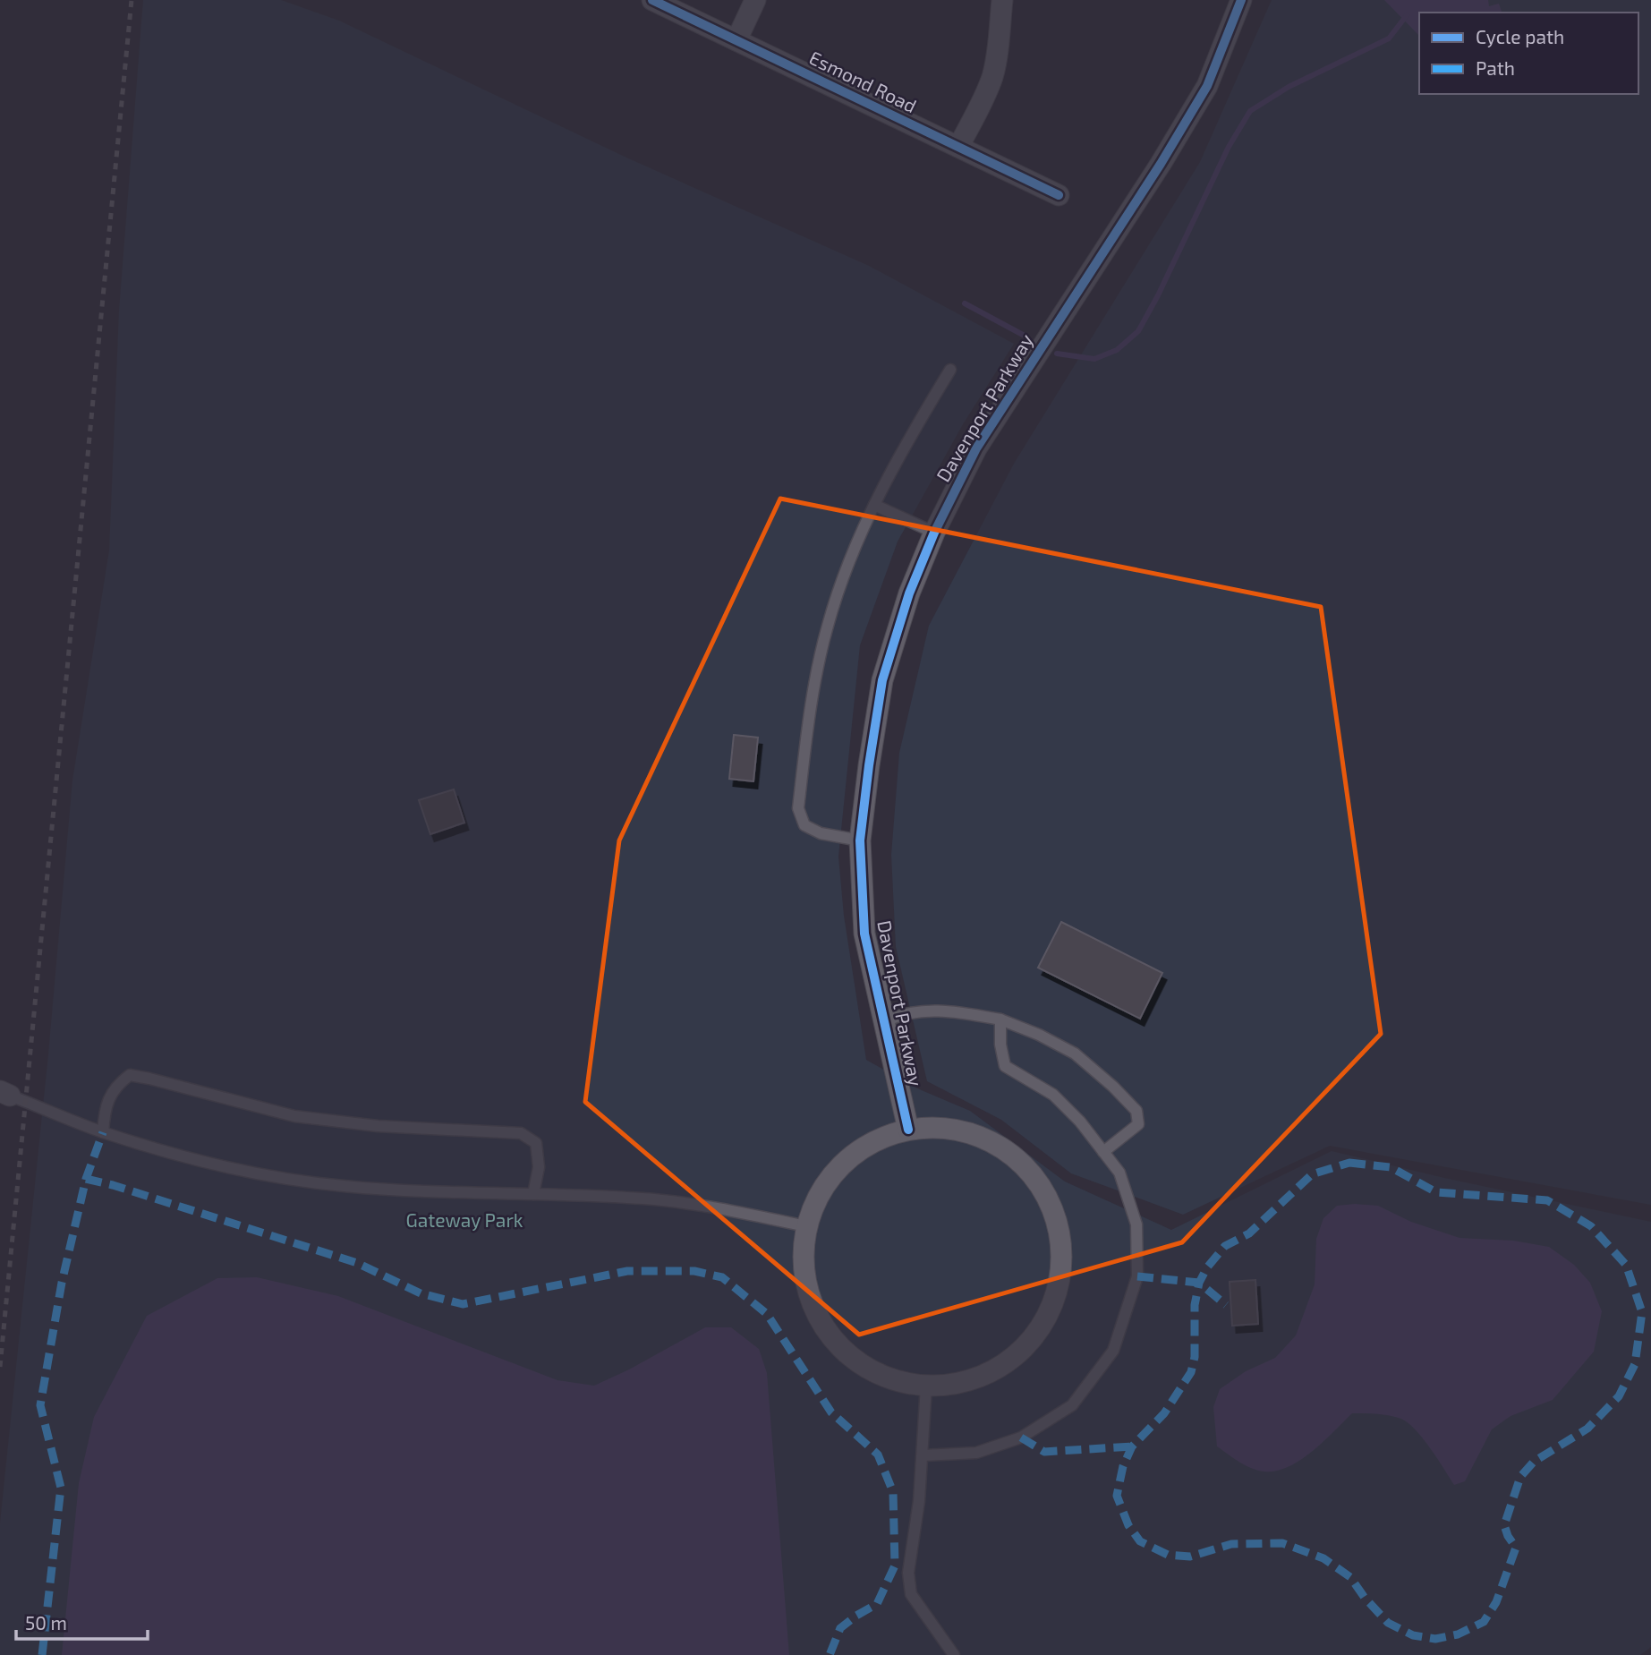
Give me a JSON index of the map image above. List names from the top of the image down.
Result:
{
  "streets": {
    "street": ["Esmond Road", "Davenport Parkway"]
  },
  "parks": ["Gateway Park"],
  "legend": ["Cycle path", "Path"],
  "scale_bar": "50 m"
}
